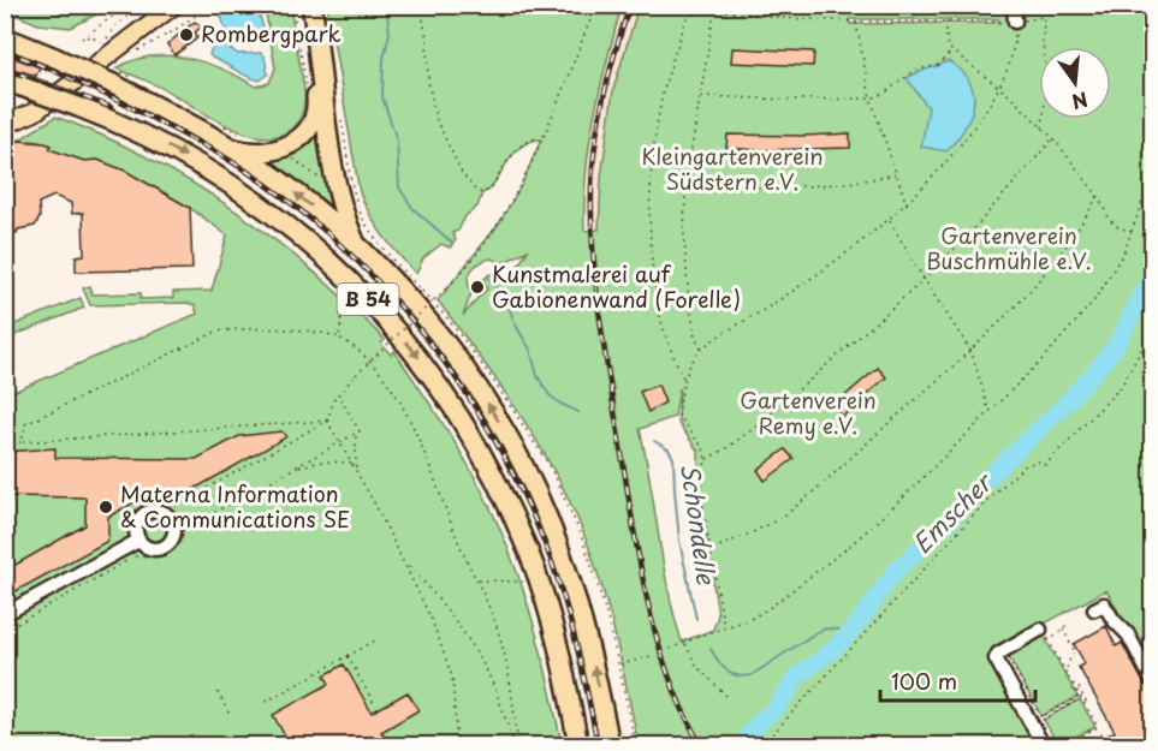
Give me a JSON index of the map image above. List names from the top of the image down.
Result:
{
  "streets": {
    "highway": ["B 54"]
  },
  "water": ["Emscher", "Schondelle"],
  "parks": ["Kleingartenverein Südstern e.V.", "Gartenverein Buschmühle e.V.", "Gartenverein Remy e.V."],
  "places": ["Rombergpark", "Kunstmalerei auf Gabionenwand (Forelle)", "Materna Information & Communications SE"],
  "scale_bar": "100 m",
  "north": "bottom"
}
